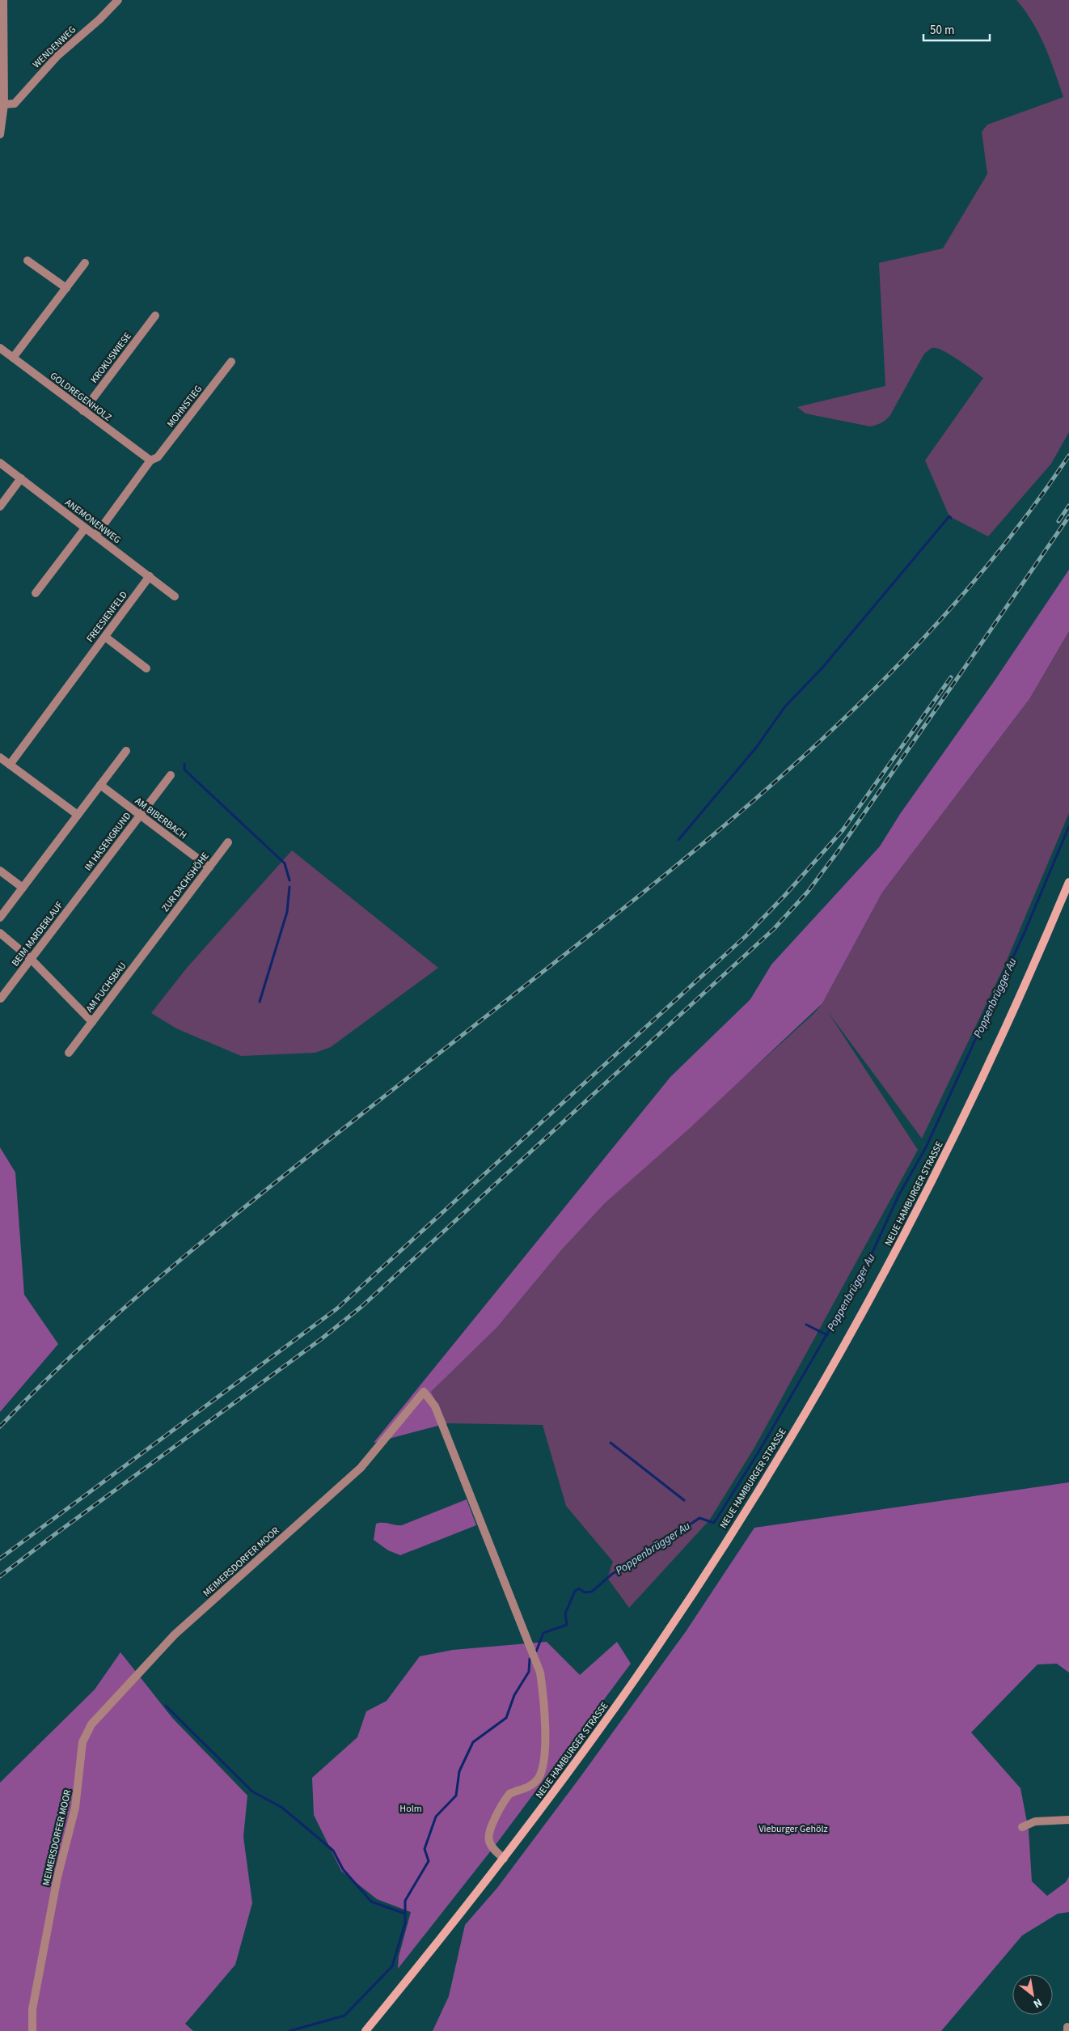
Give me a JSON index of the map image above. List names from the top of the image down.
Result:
{
  "streets": {
    "main road": ["NEUE HAMBURGER STRASSE"],
    "street": [
      "WENDENWEG",
      "KROKUSWIESE",
      "GOLDREGENHOLZ",
      "MOHNSTIEG",
      "ANEMONENWEG",
      "FREESIENFELD",
      "AM BIBERBACH",
      "IM HASENGRUND",
      "ZUR DACHSHÖHE",
      "BEIM MARDERLAUF",
      "AM FUCHSBAU",
      "MEIMERSDORFER MOOR"
    ]
  },
  "crossings": [
    ["KROKUSWIESE", "GOLDREGENHOLZ"],
    ["GOLDREGENHOLZ", "MOHNSTIEG"],
    ["MOHNSTIEG", "ANEMONENWEG"],
    ["ANEMONENWEG", "FREESIENFELD"],
    ["AM BIBERBACH", "IM HASENGRUND"],
    ["AM BIBERBACH", "ZUR DACHSHÖHE"],
    ["IM HASENGRUND", "BEIM MARDERLAUF"],
    ["ZUR DACHSHÖHE", "AM FUCHSBAU"],
    ["NEUE HAMBURGER STRASSE", "MEIMERSDORFER MOOR"]
  ],
  "water": ["Poppenbrügger Au"],
  "parks": ["Holm", "Vieburger Gehölz"],
  "scale_bar": "50 m",
  "north": "bottom right"
}
